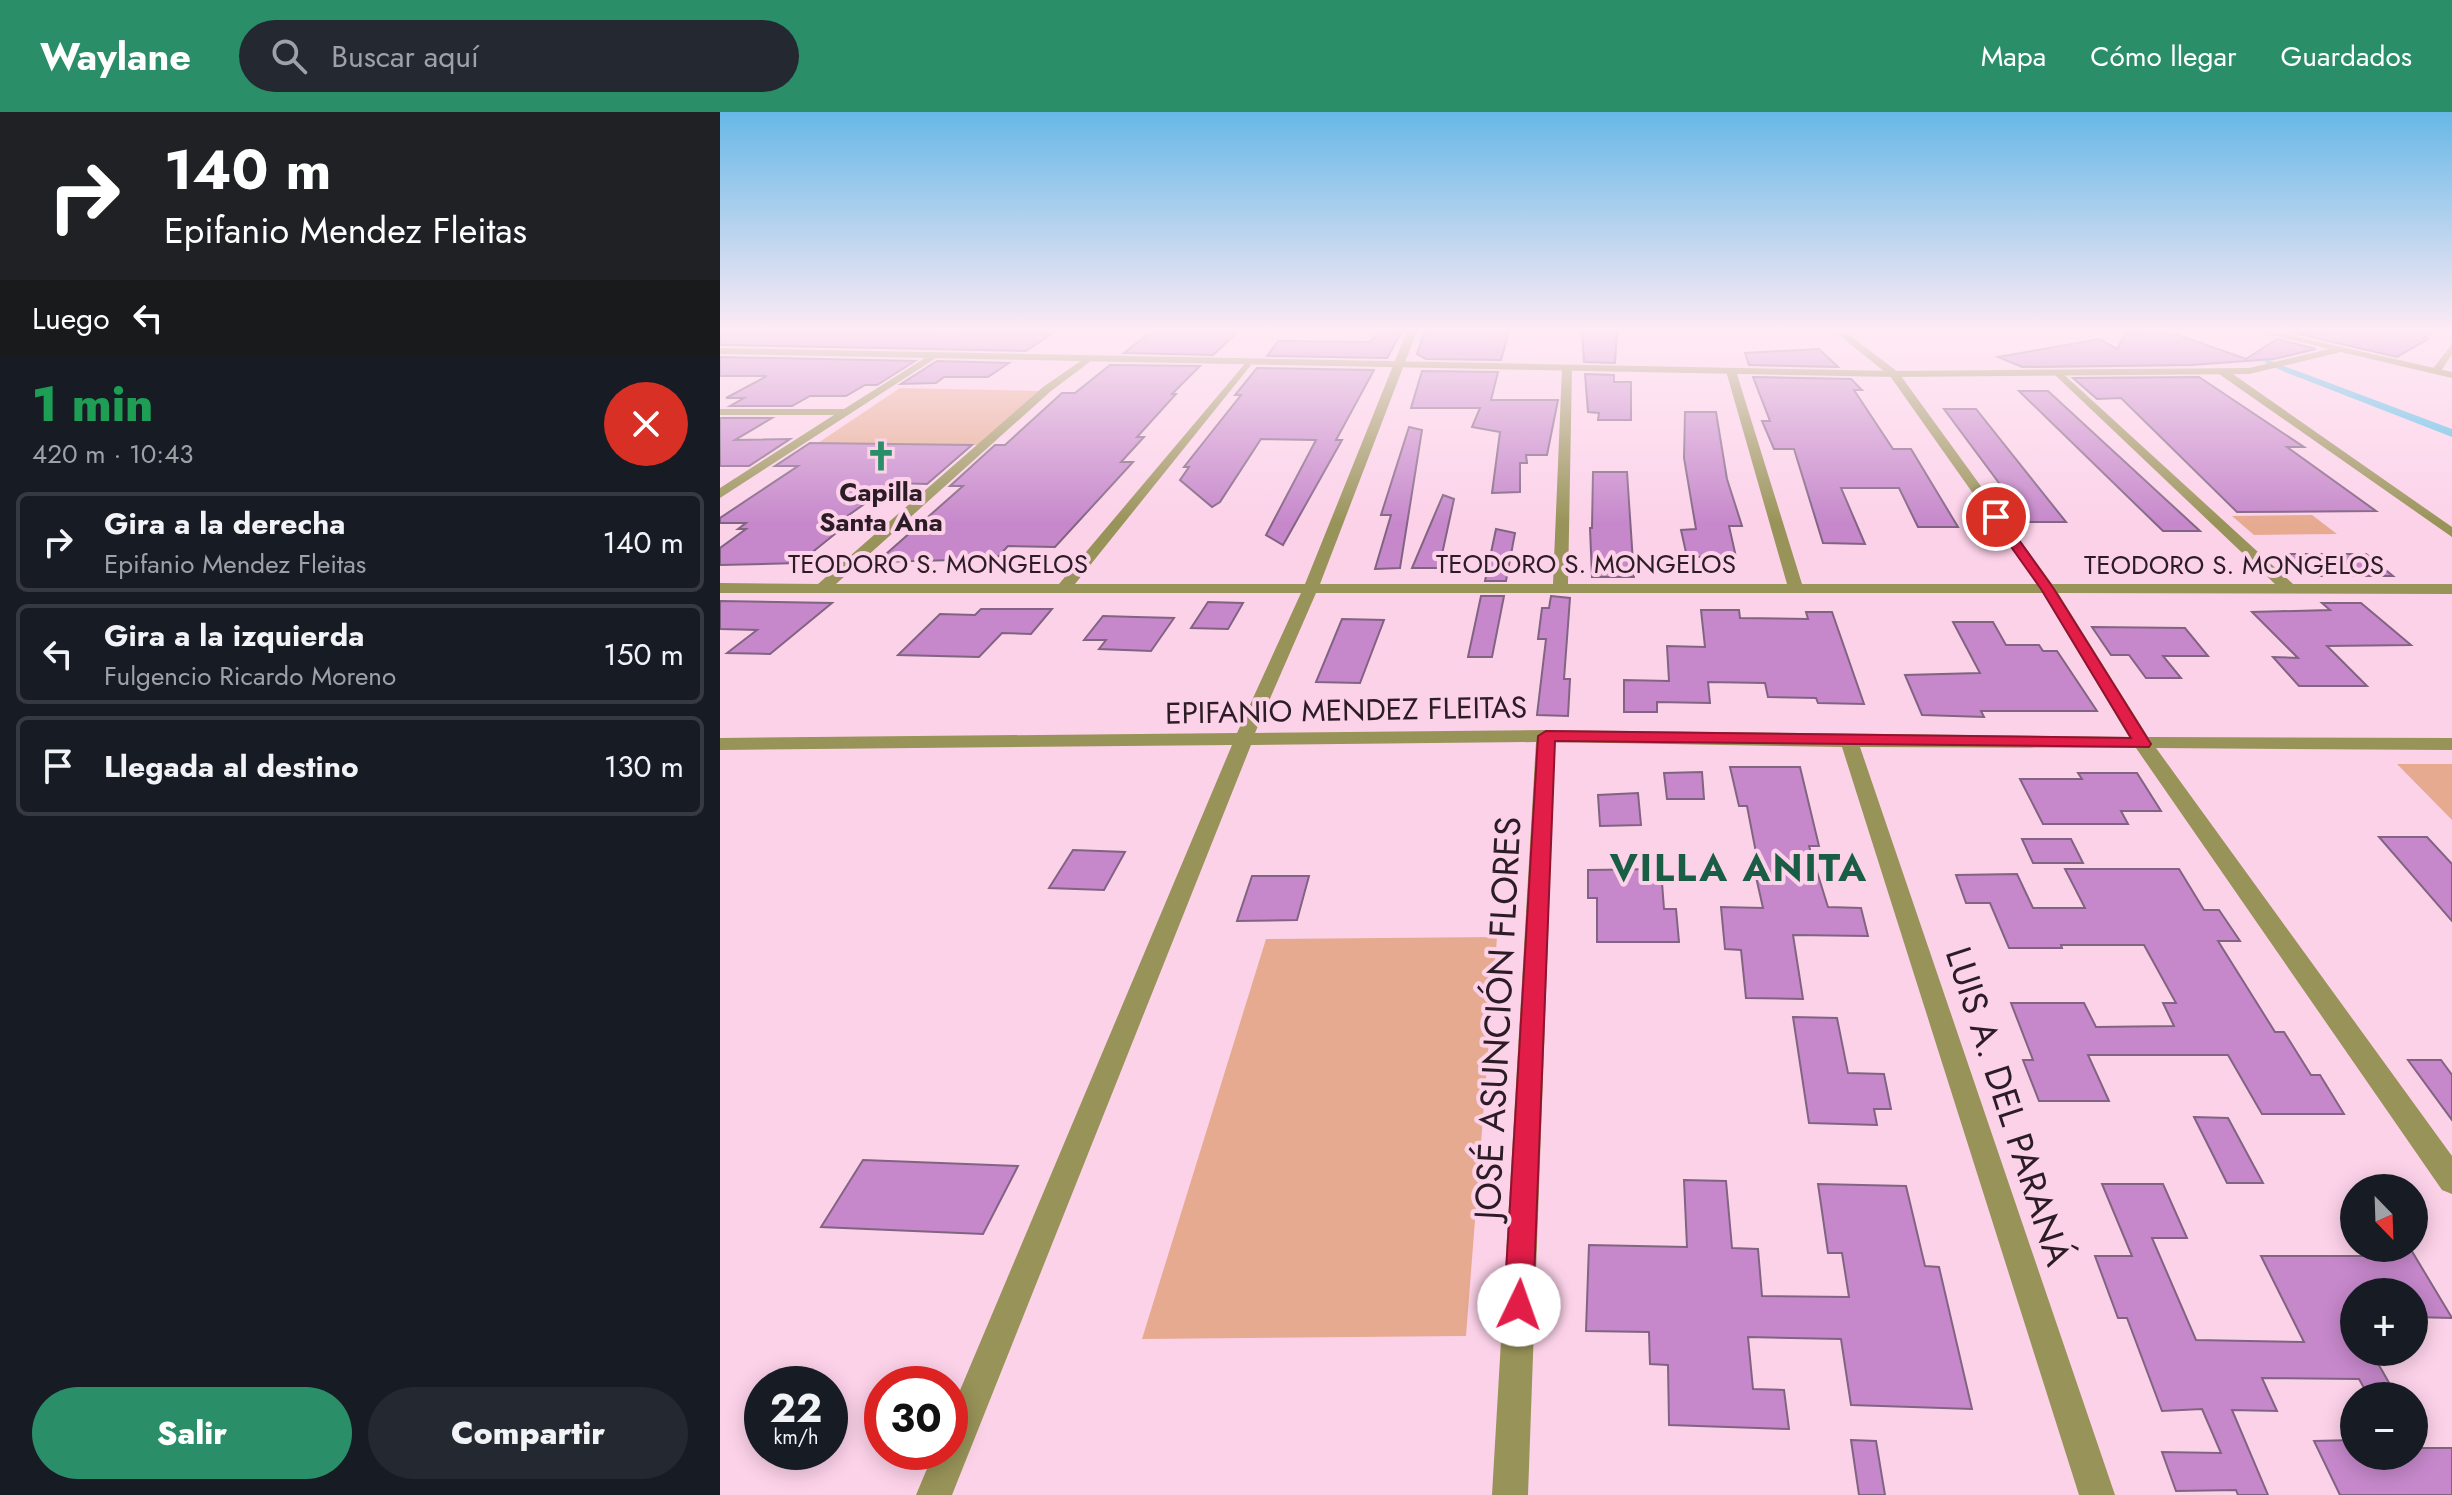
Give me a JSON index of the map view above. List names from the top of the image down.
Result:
{
  "streets": {
    "street": [
      "TEODORO S. MONGELOS",
      "EPIFANIO MENDEZ FLEITAS",
      "JOSÉ ASUNCIÓN FLORES",
      "LUIS A. DEL PARANÁ"
    ]
  },
  "crossings": [
    ["EPIFANIO MENDEZ FLEITAS", "JOSÉ ASUNCIÓN FLORES"],
    ["EPIFANIO MENDEZ FLEITAS", "LUIS A. DEL PARANÁ"]
  ],
  "districts": ["VILLA ANITA"],
  "places": {
    "church": ["Capilla Santa Ana"]
  },
  "north": "bottom right",
  "page": {
    "header": "Waylane",
    "search": "Buscar aquí",
    "nav": ["Mapa", "Cómo llegar", "Guardados"],
    "turn": ["140 m", "Epifanio Mendez Fleitas"],
    "then": "Luego",
    "heading": ["1 min", "420 m · 10:43"],
    "list": [
      {
        "name": "Gira a la derecha",
        "note": "Epifanio Mendez Fleitas",
        "value": "140 m"
      },
      {
        "name": "Gira a la izquierda",
        "note": "Fulgencio Ricardo Moreno",
        "value": "150 m"
      },
      {
        "name": "Llegada al destino",
        "value": "130 m"
      }
    ],
    "map_buttons": ["+", "−"],
    "speed": "22 km/h",
    "limit": "30",
    "buttons": ["Salir", "Compartir"]
  }
}
